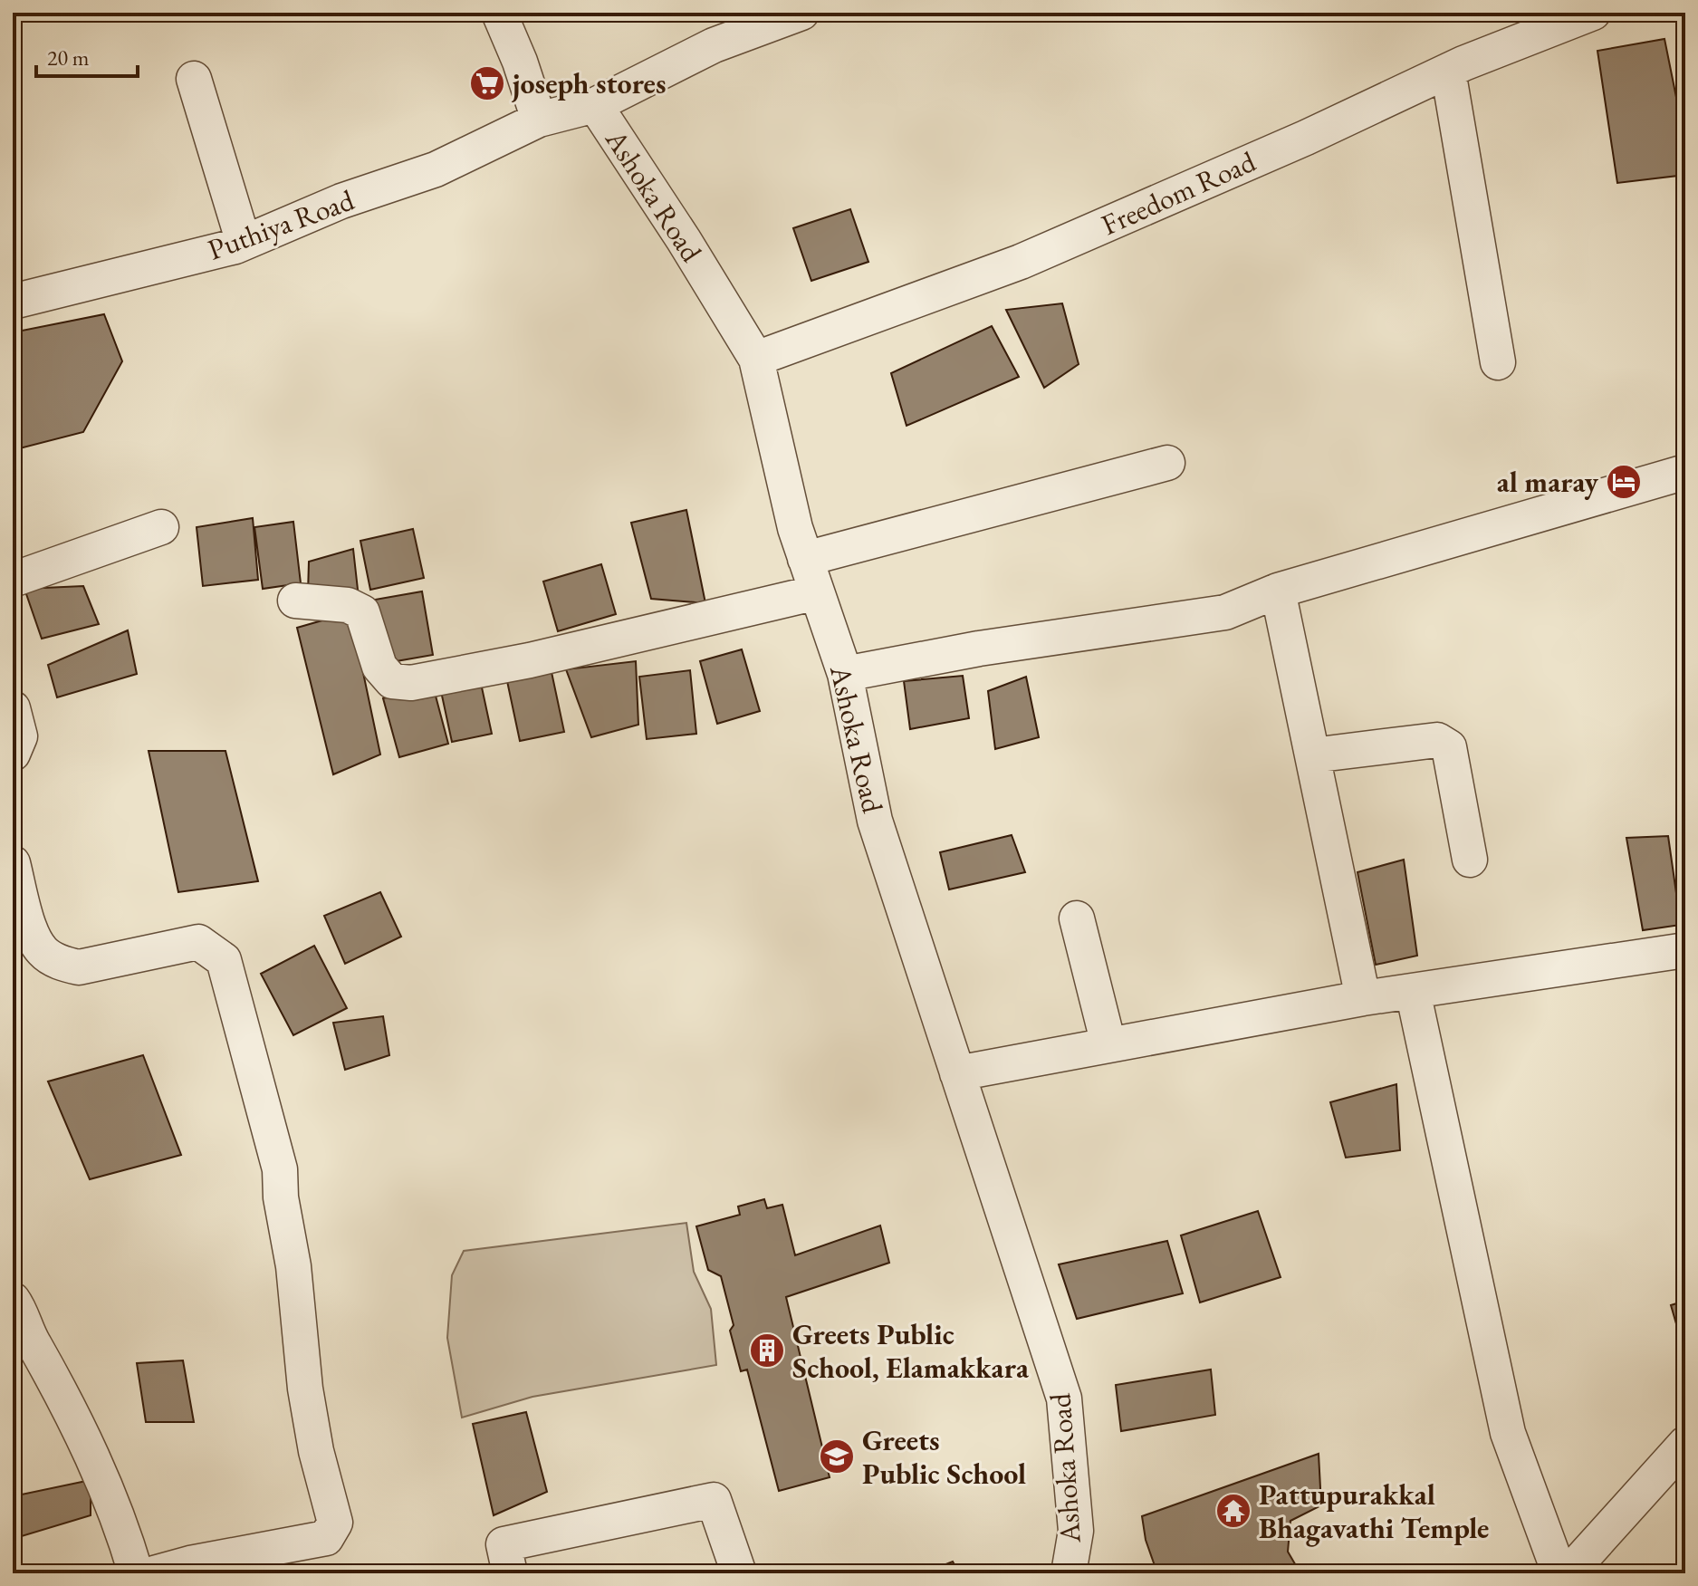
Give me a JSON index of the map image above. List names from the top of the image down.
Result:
{
  "streets": {
    "street": ["Freedom Road", "Ashoka Road", "Puthiya Road"]
  },
  "crossings": [
    ["Freedom Road", "Ashoka Road"],
    ["Ashoka Road", "Puthiya Road"]
  ],
  "places": {
    "supermarket": ["joseph stores"],
    "hotel": ["al maray"],
    "building": ["Greets Public School, Elamakkara"],
    "school or university": ["Greets Public School"],
    "temple": ["Pattupurakkal Bhagavathi Temple"]
  },
  "scale_bar": "20 m"
}
